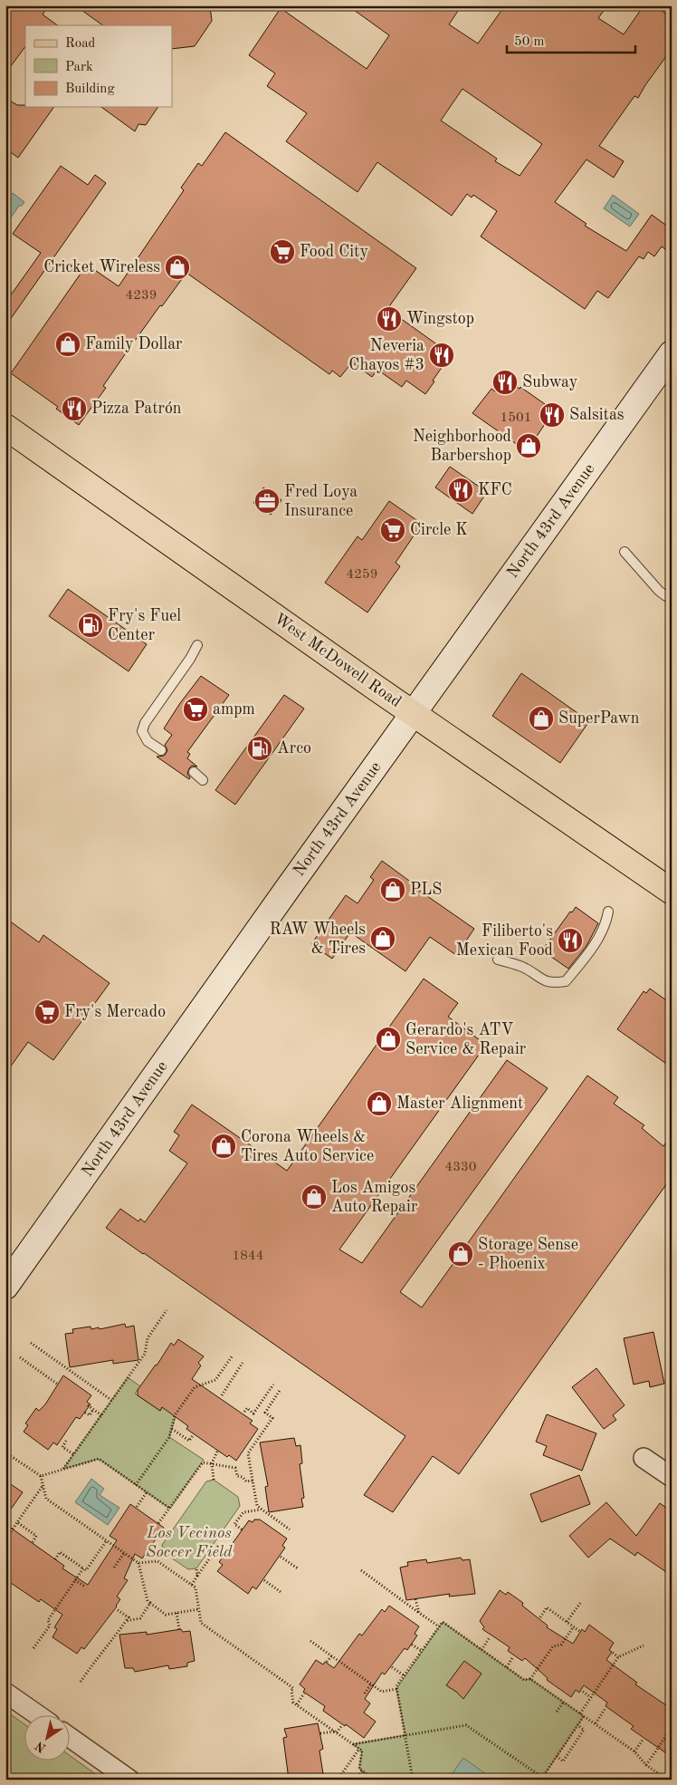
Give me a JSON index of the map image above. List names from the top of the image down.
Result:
{
  "streets": {
    "main road": ["North 43rd Avenue", "West McDowell Road"]
  },
  "crossings": [
    ["North 43rd Avenue", "West McDowell Road"]
  ],
  "parks": ["Los Vecinos Soccer Field"],
  "places": {
    "supermarket": [
      "Food City",
      "Circle K",
      "ampm",
      "Fry's Mercado"
    ],
    "shop": [
      "Cricket Wireless",
      "Family Dollar",
      "Neighborhood Barbershop",
      "SuperPawn",
      "PLS",
      "RAW Wheels & Tires",
      "Gerardo's ATV Service & Repair",
      "Master Alignment",
      "Corona Wheels & Tires Auto Service",
      "Los Amigos Auto Repair",
      "Storage Sense - Phoenix"
    ],
    "restaurant": [
      "Wingstop",
      "Neveria Chayos #3",
      "Subway",
      "Pizza Patrón",
      "Salsitas",
      "KFC",
      "Filiberto's Mexican Food"
    ],
    "office": ["Fred Loya Insurance"],
    "fuel station": ["Fry's Fuel Center", "Arco"]
  },
  "house_numbers": [
    "4239",
    "1501",
    "4259",
    "4330",
    "1844"
  ],
  "legend": ["Road", "Park", "Building"],
  "scale_bar": "50 m",
  "north": "bottom left"
}
